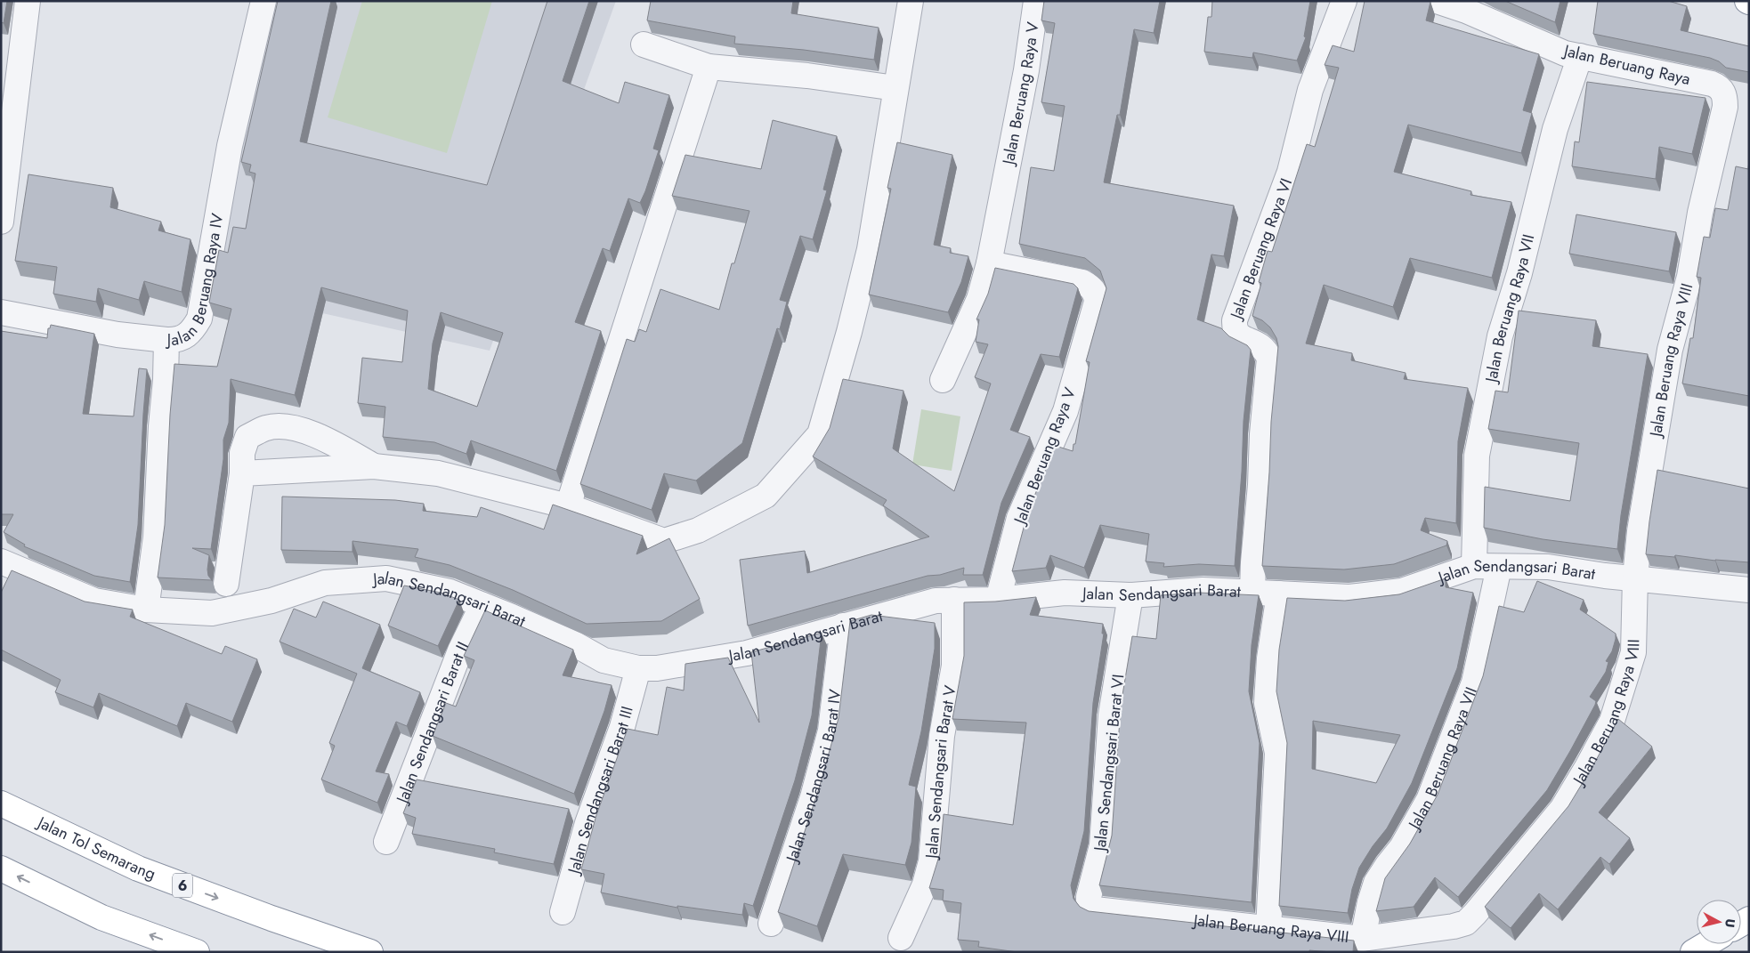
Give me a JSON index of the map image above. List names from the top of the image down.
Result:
{
  "streets": {
    "highway": ["Jalan Tol Semarang", "6"],
    "street": [
      "Jalan Beruang Raya",
      "Jalan Beruang Raya V",
      "Jalan Beruang Raya VI",
      "Jalan Beruang Raya IV",
      "Jalan Beruang Raya VII",
      "Jalan Beruang Raya VIII",
      "Jalan Sendangsari Barat",
      "Jalan Sendangsari Barat II",
      "Jalan Sendangsari Barat VI",
      "Jalan Sendangsari Barat V",
      "Jalan Sendangsari Barat IV",
      "Jalan Sendangsari Barat III"
    ]
  },
  "crossings": [
    ["Jalan Beruang Raya", "Jalan Beruang Raya VII"],
    ["Jalan Beruang Raya", "Jalan Beruang Raya VIII"],
    ["Jalan Beruang Raya V", "Jalan Sendangsari Barat"],
    ["Jalan Beruang Raya VI", "Jalan Sendangsari Barat"],
    ["Jalan Beruang Raya IV", "Jalan Sendangsari Barat"],
    ["Jalan Beruang Raya VII", "Jalan Beruang Raya VIII"],
    ["Jalan Beruang Raya VII", "Jalan Sendangsari Barat"],
    ["Jalan Beruang Raya VIII", "Jalan Sendangsari Barat"],
    ["Jalan Beruang Raya VIII", "Jalan Sendangsari Barat VI"],
    ["Jalan Sendangsari Barat", "Jalan Sendangsari Barat II"],
    ["Jalan Sendangsari Barat", "Jalan Sendangsari Barat VI"],
    ["Jalan Sendangsari Barat", "Jalan Sendangsari Barat V"],
    ["Jalan Sendangsari Barat", "Jalan Sendangsari Barat IV"],
    ["Jalan Sendangsari Barat", "Jalan Sendangsari Barat III"]
  ],
  "north": "right"
}
